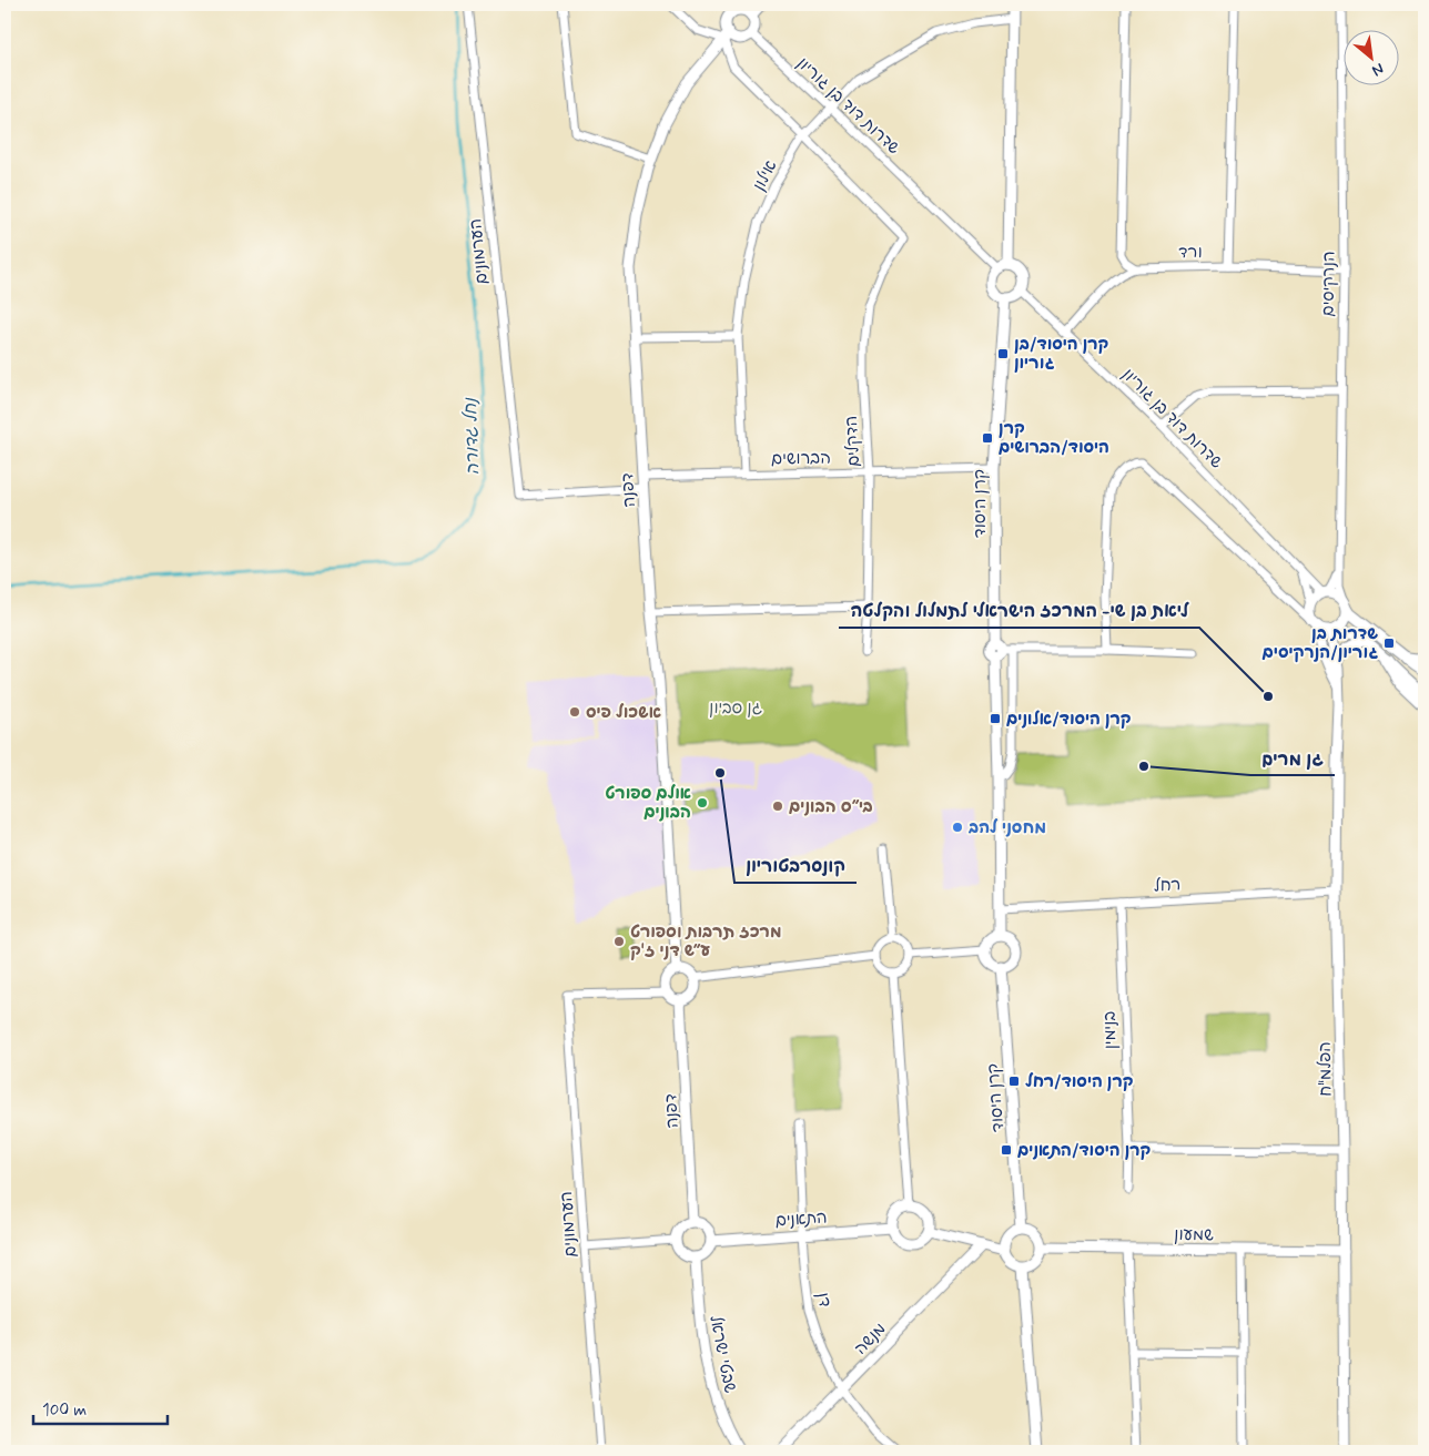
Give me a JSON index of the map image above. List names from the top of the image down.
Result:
{
  "streets": {
    "street": [
      "שדרות דוד בן גוריון",
      "אילון",
      "הערמונים",
      "ורד",
      "הנרקיסים",
      "הדקלים",
      "הברושים",
      "דפנה",
      "קרן היסוד",
      "רחל",
      "בנימין",
      "הפלמ\"ח",
      "התאנים",
      "שמעון",
      "דן",
      "מנשה",
      "שבטי ישראל"
    ]
  },
  "crossings": [
    ["שדרות דוד בן גוריון", "אילון"],
    ["שדרות דוד בן גוריון", "ורד"],
    ["שדרות דוד בן גוריון", "הנרקיסים"],
    ["שדרות דוד בן גוריון", "דפנה"],
    ["שדרות דוד בן גוריון", "קרן היסוד"],
    ["שדרות דוד בן גוריון", "הפלמ\"ח"],
    ["אילון", "הדקלים"],
    ["אילון", "הברושים"],
    ["הערמונים", "דפנה"],
    ["ורד", "הנרקיסים"],
    ["הנרקיסים", "הפלמ\"ח"],
    ["הדקלים", "הברושים"],
    ["הברושים", "דפנה"],
    ["הברושים", "קרן היסוד"],
    ["דפנה", "התאנים"],
    ["דפנה", "שבטי ישראל"],
    ["קרן היסוד", "רחל"],
    ["קרן היסוד", "שמעון"],
    ["רחל", "בנימין"],
    ["רחל", "הפלמ\"ח"],
    ["הפלמ\"ח", "שמעון"],
    ["התאנים", "דן"],
    ["התאנים", "שבטי ישראל"],
    ["דן", "מנשה"]
  ],
  "water": ["נחל גדורה"],
  "parks": ["גן סביון"],
  "places": {
    "transit": [
      "קרן היסוד/בן גוריון",
      "קרן היסוד/הברושים",
      "שדרות בן גוריון/הנרקיסים",
      "קרן היסוד/אלונים",
      "קרן היסוד/רחל",
      "קרן היסוד/התאנים"
    ],
    "other": [
      "ליאת בן שי- המרכז הישראלי לתמלול והקלטה",
      "אשכול פיס",
      "גן מרים",
      "קונסרבטוריון",
      "אולם ספורט הבונים",
      "בי״ס הבונים",
      "מחסני להב",
      "מרכז תרבות וספורט ע״ש דני ז'ק"
    ]
  },
  "scale_bar": "100 m",
  "north": "bottom right"
}
